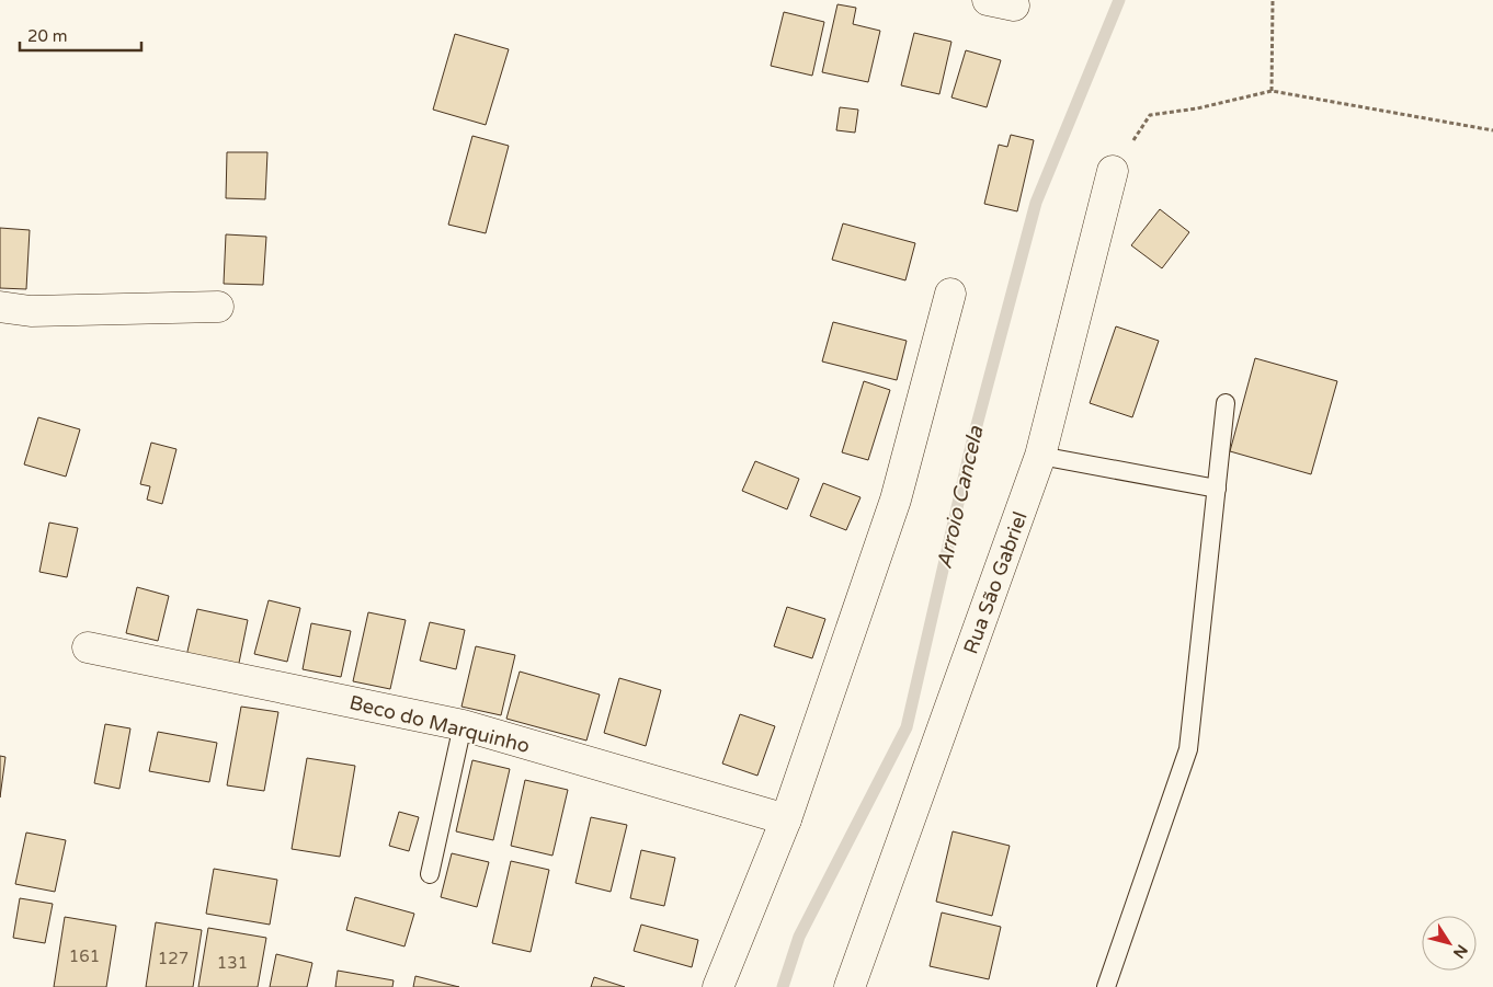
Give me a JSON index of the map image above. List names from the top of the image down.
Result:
{
  "streets": {
    "street": ["Rua São Gabriel", "Beco do Marquinho"]
  },
  "water": ["Arroio Cancela"],
  "house_numbers": ["161", "127", "131"],
  "scale_bar": "20 m",
  "north": "bottom right"
}
